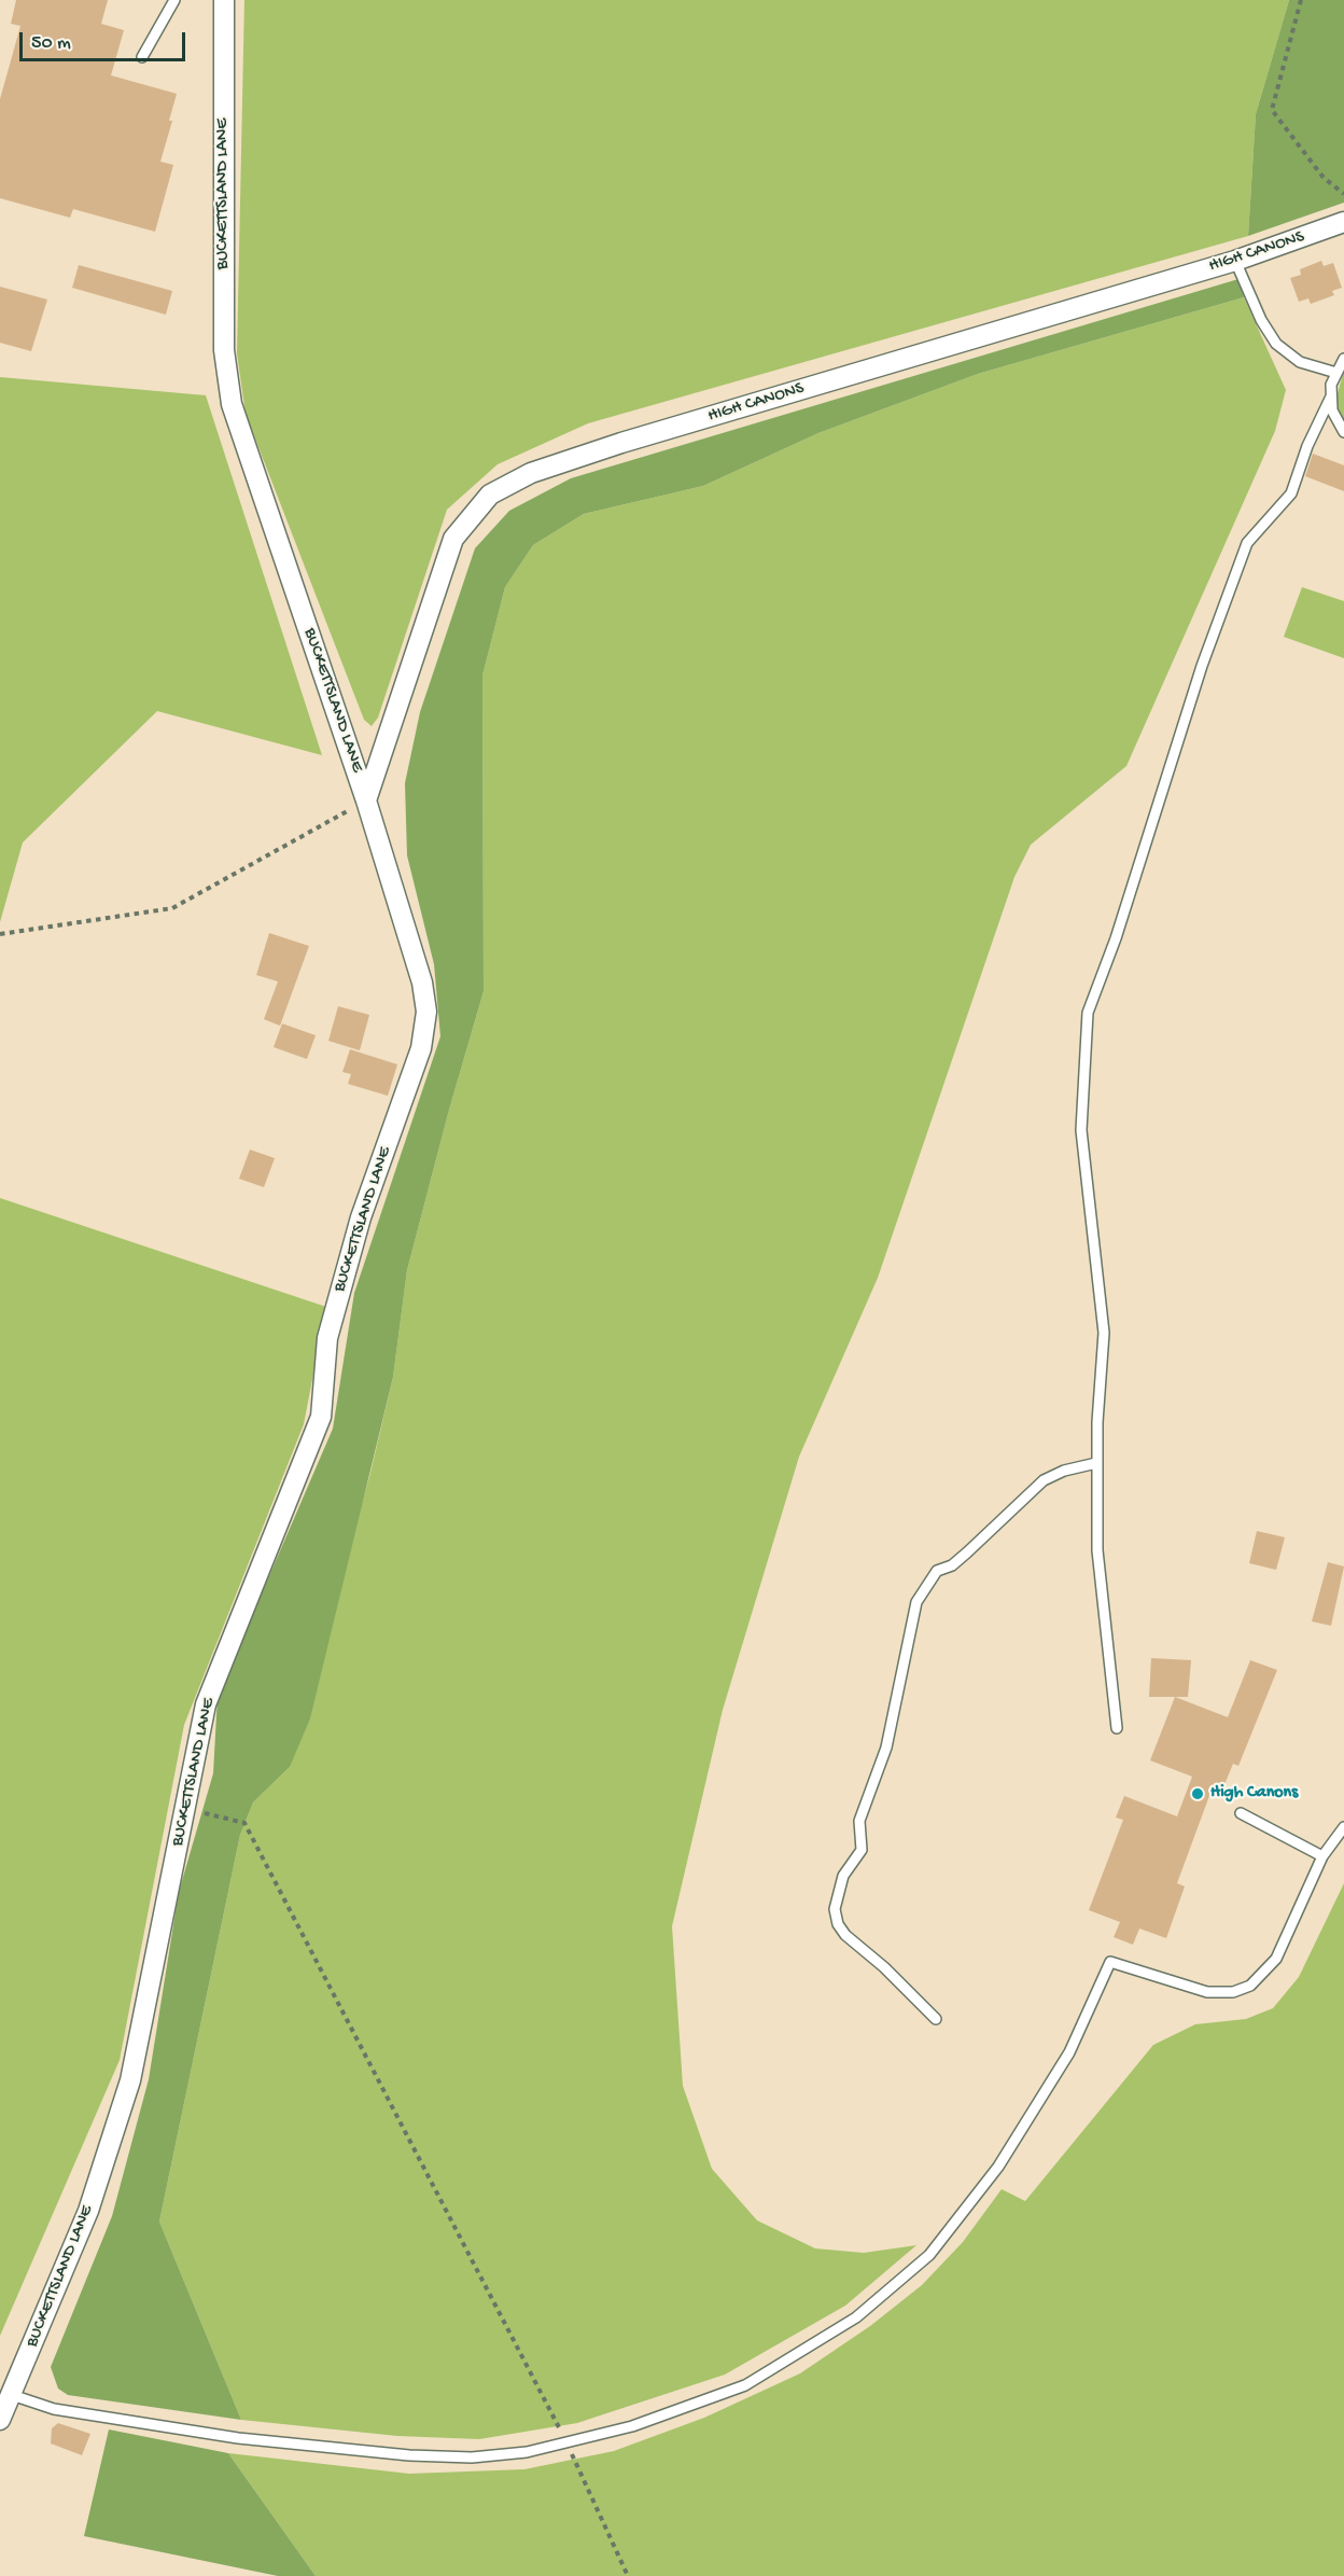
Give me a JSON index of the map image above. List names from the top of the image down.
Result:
{
  "streets": {
    "street": ["BUCKETTSLAND LANE", "HIGH CANONS"]
  },
  "crossings": [
    ["BUCKETTSLAND LANE", "HIGH CANONS"]
  ],
  "places": ["High Canons"],
  "scale_bar": "50 m"
}
